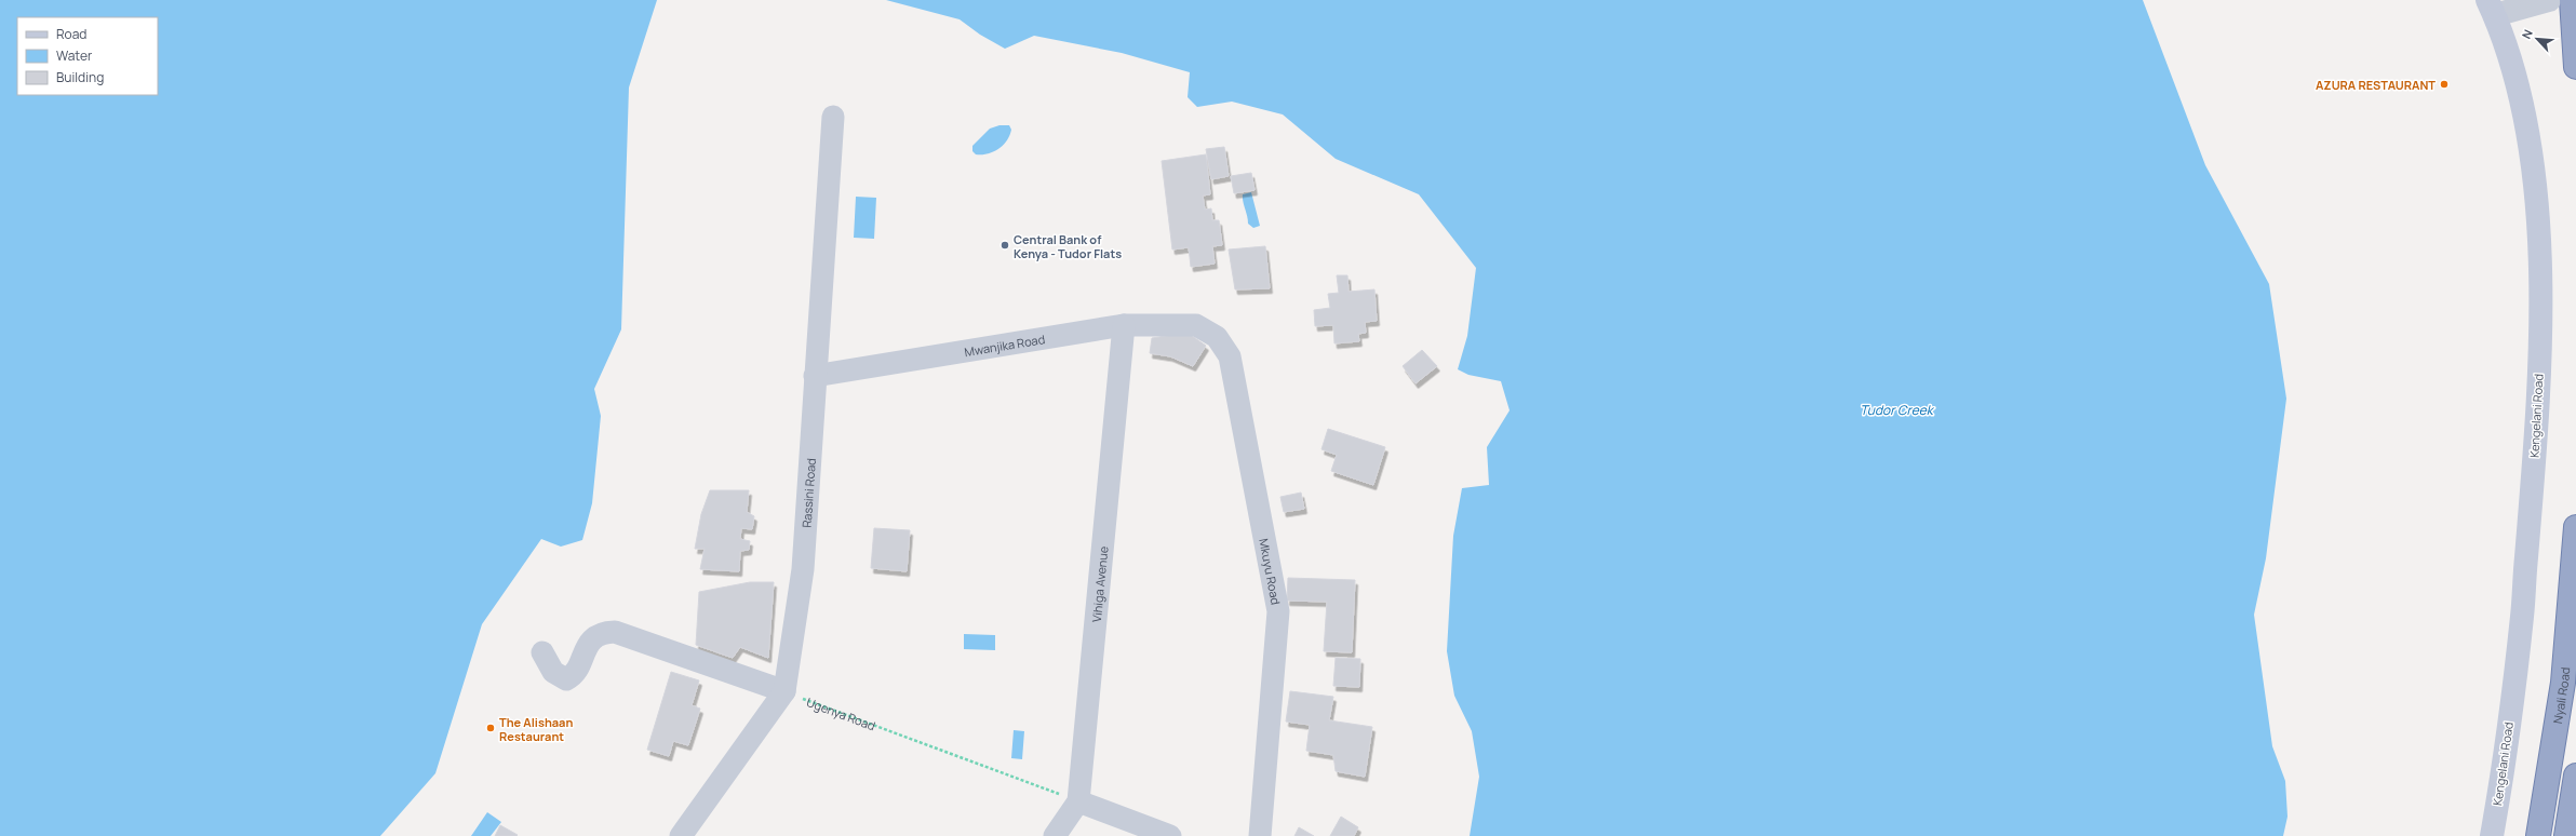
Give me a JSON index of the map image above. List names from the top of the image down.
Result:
{
  "streets": {
    "highway": ["Nyali Road"],
    "main road": ["Kengelani Road"],
    "street": [
      "Mwanjika Road",
      "Rassini Road",
      "Mkuyu Road",
      "Vihiga Avenue"
    ],
    "path": ["Ugenya Road"]
  },
  "crossings": [
    ["Mwanjika Road", "Rassini Road"],
    ["Mwanjika Road", "Mkuyu Road"],
    ["Mwanjika Road", "Vihiga Avenue"],
    ["Rassini Road", "Ugenya Road"],
    ["Vihiga Avenue", "Ugenya Road"]
  ],
  "water": ["Tudor Creek"],
  "places": ["AZURA RESTAURANT", "Central Bank of Kenya - Tudor Flats", "The Alishaan Restaurant"],
  "legend": ["Road", "Water", "Building"],
  "north": "top left"
}
